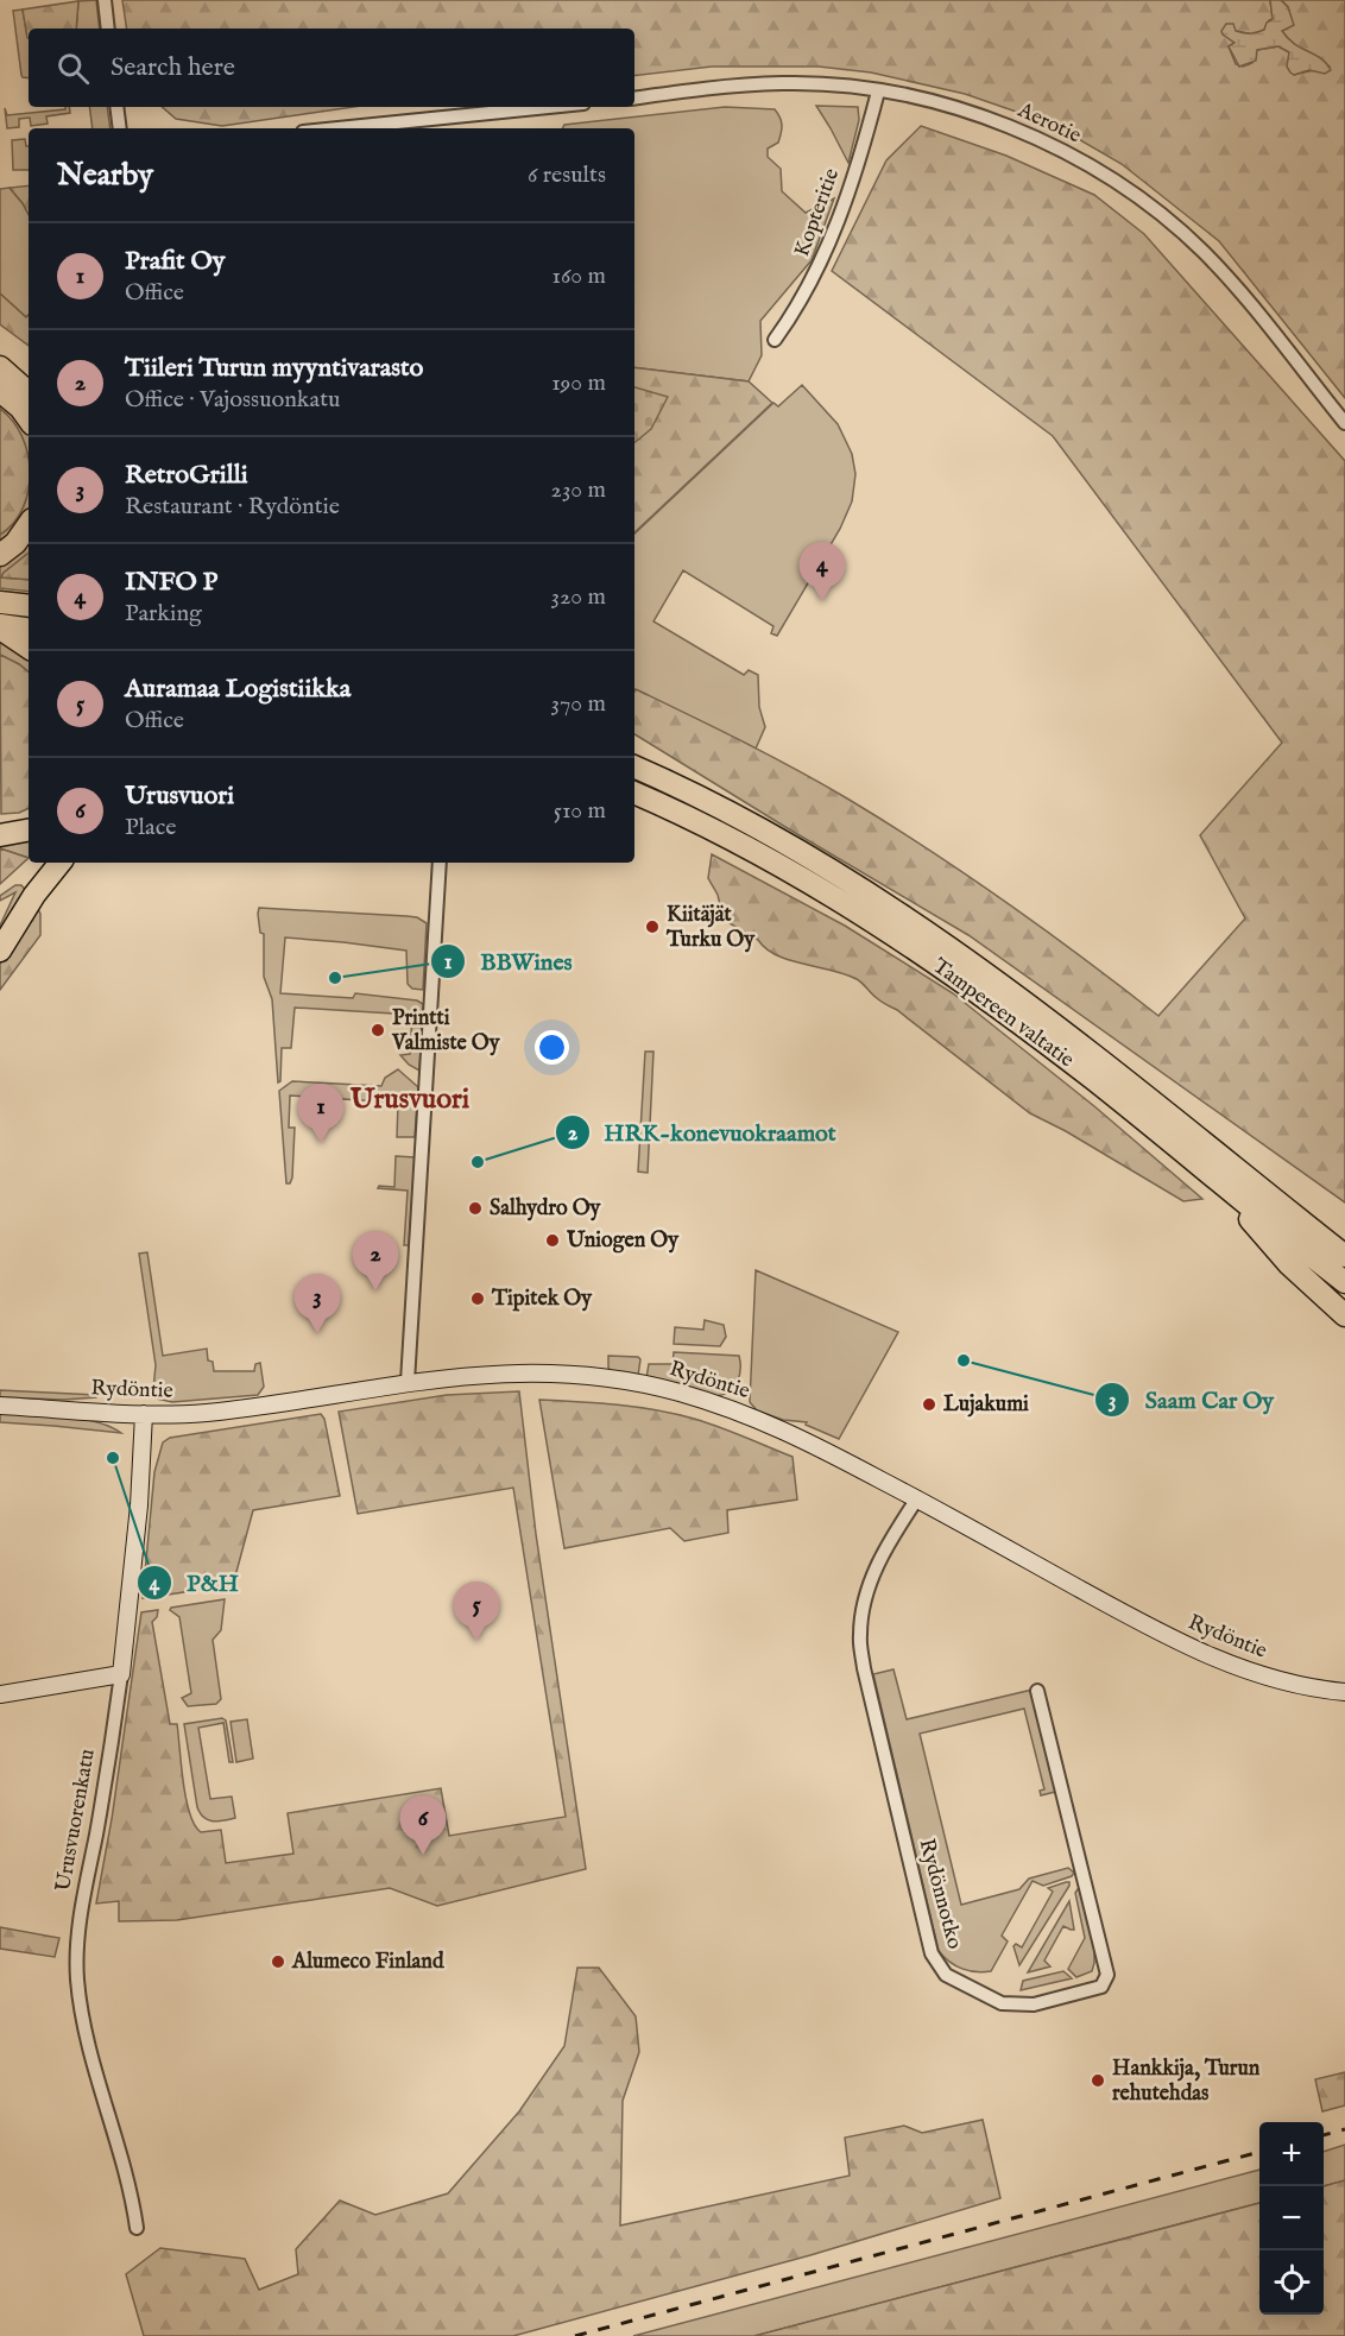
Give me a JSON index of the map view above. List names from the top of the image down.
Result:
{
  "streets": {
    "highway": ["Tampereen valtatie"],
    "street": [
      "Aerotie",
      "Kopteritie",
      "Rydöntie",
      "Urusvuorenkatu",
      "Rydönnotko"
    ]
  },
  "crossings": [
    ["Aerotie", "Kopteritie"],
    ["Rydöntie", "Urusvuorenkatu"],
    ["Rydöntie", "Rydönnotko"]
  ],
  "districts": ["Urusvuori"],
  "places": [
    "Kiitäjät Turku Oy",
    "BBWines",
    "Printti Valmiste Oy",
    "HRK-konevuokraamot",
    "Salhydro Oy",
    "Uniogen Oy",
    "Tipitek Oy",
    "Saam Car Oy",
    "Lujakumi",
    "P&H",
    "Alumeco Finland",
    "Hankkija, Turun rehutehdas"
  ],
  "page": {
    "search": "Search here",
    "heading": ["Nearby", "6 results"],
    "list": [
      {
        "mark": "1",
        "name": "Prafit Oy",
        "note": "Office",
        "value": "160 m"
      },
      {
        "mark": "2",
        "name": "Tiileri Turun myyntivarasto",
        "note": "Office · Vajossuonkatu",
        "value": "190 m"
      },
      {
        "mark": "3",
        "name": "RetroGrilli",
        "note": "Restaurant · Rydöntie",
        "value": "230 m"
      },
      {
        "mark": "4",
        "name": "INFO P",
        "note": "Parking",
        "value": "320 m"
      },
      {
        "mark": "5",
        "name": "Auramaa Logistiikka",
        "note": "Office",
        "value": "370 m"
      },
      {
        "mark": "6",
        "name": "Urusvuori",
        "note": "Place",
        "value": "510 m"
      }
    ],
    "pins": [
      "4",
      "1",
      "2",
      "3",
      "5",
      "6"
    ],
    "map_buttons": ["+", "−"]
  }
}
